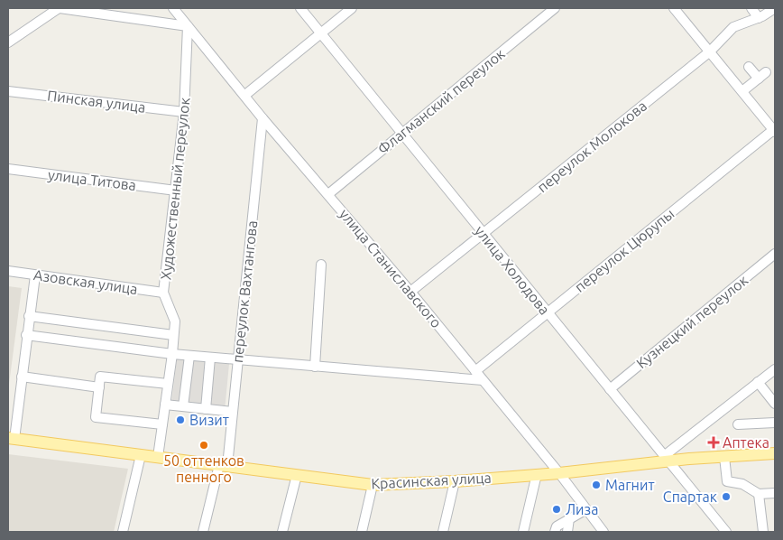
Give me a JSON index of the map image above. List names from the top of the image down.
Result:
{
  "streets": {
    "main road": ["Красинская улица"],
    "street": [
      "Пинская улица",
      "Флагманский переулок",
      "переулок Молокова",
      "улица Титова",
      "Художественный переулок",
      "переулок Цюрупы",
      "улица Станиславского",
      "улица Холодова",
      "Азовская улица",
      "переулок Вахтангова",
      "Кузнецкий переулок"
    ]
  },
  "crossings": [
    ["Пинская улица", "Художественный переулок"],
    ["Флагманский переулок", "улица Станиславского"],
    ["Флагманский переулок", "улица Холодова"],
    ["переулок Молокова", "улица Станиславского"],
    ["переулок Молокова", "улица Холодова"],
    ["улица Титова", "Художественный переулок"],
    ["Художественный переулок", "улица Станиславского"],
    ["Художественный переулок", "Азовская улица"],
    ["Художественный переулок", "Красинская улица"],
    ["переулок Цюрупы", "улица Станиславского"],
    ["переулок Цюрупы", "улица Холодова"],
    ["улица Станиславского", "переулок Вахтангова"],
    ["улица Станиславского", "Красинская улица"],
    ["улица Холодова", "Кузнецкий переулок"],
    ["улица Холодова", "Красинская улица"],
    ["переулок Вахтангова", "Красинская улица"]
  ],
  "places": {
    "other": [
      "Визит",
      "50 оттенков пенного",
      "Магнит",
      "Спартак",
      "Лиза"
    ],
    "health": ["Аптека"]
  }
}
